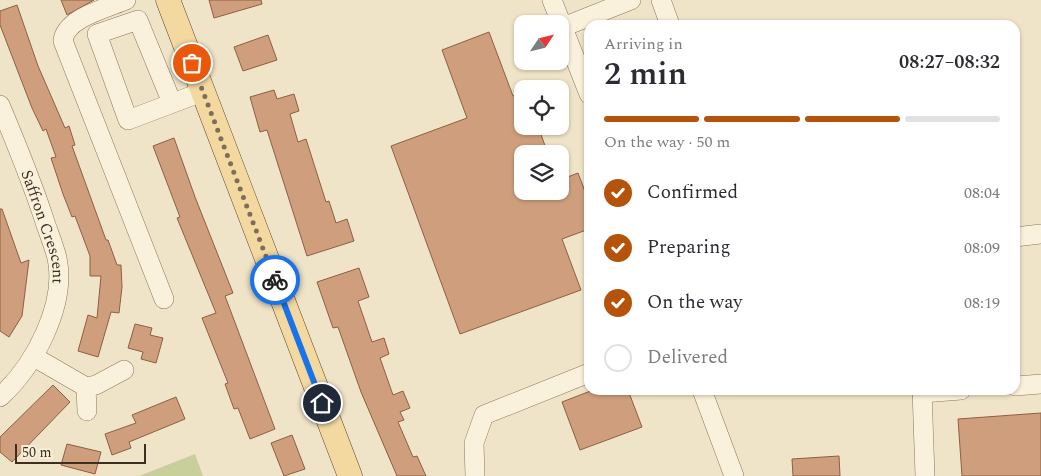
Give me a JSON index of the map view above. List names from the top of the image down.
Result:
{
  "streets": {
    "street": ["Saffron Crescent"]
  },
  "scale_bar": "50 m",
  "north": "top right",
  "page": {
    "heading": ["2 min", "Arriving in", "08:27–08:32"],
    "bar": "On the way · 50 m",
    "list": [
      ["Confirmed", "08:04"],
      ["Preparing", "08:09"],
      ["On the way", "08:19"],
      "Delivered"
    ],
    "scale": "50 m"
  }
}
